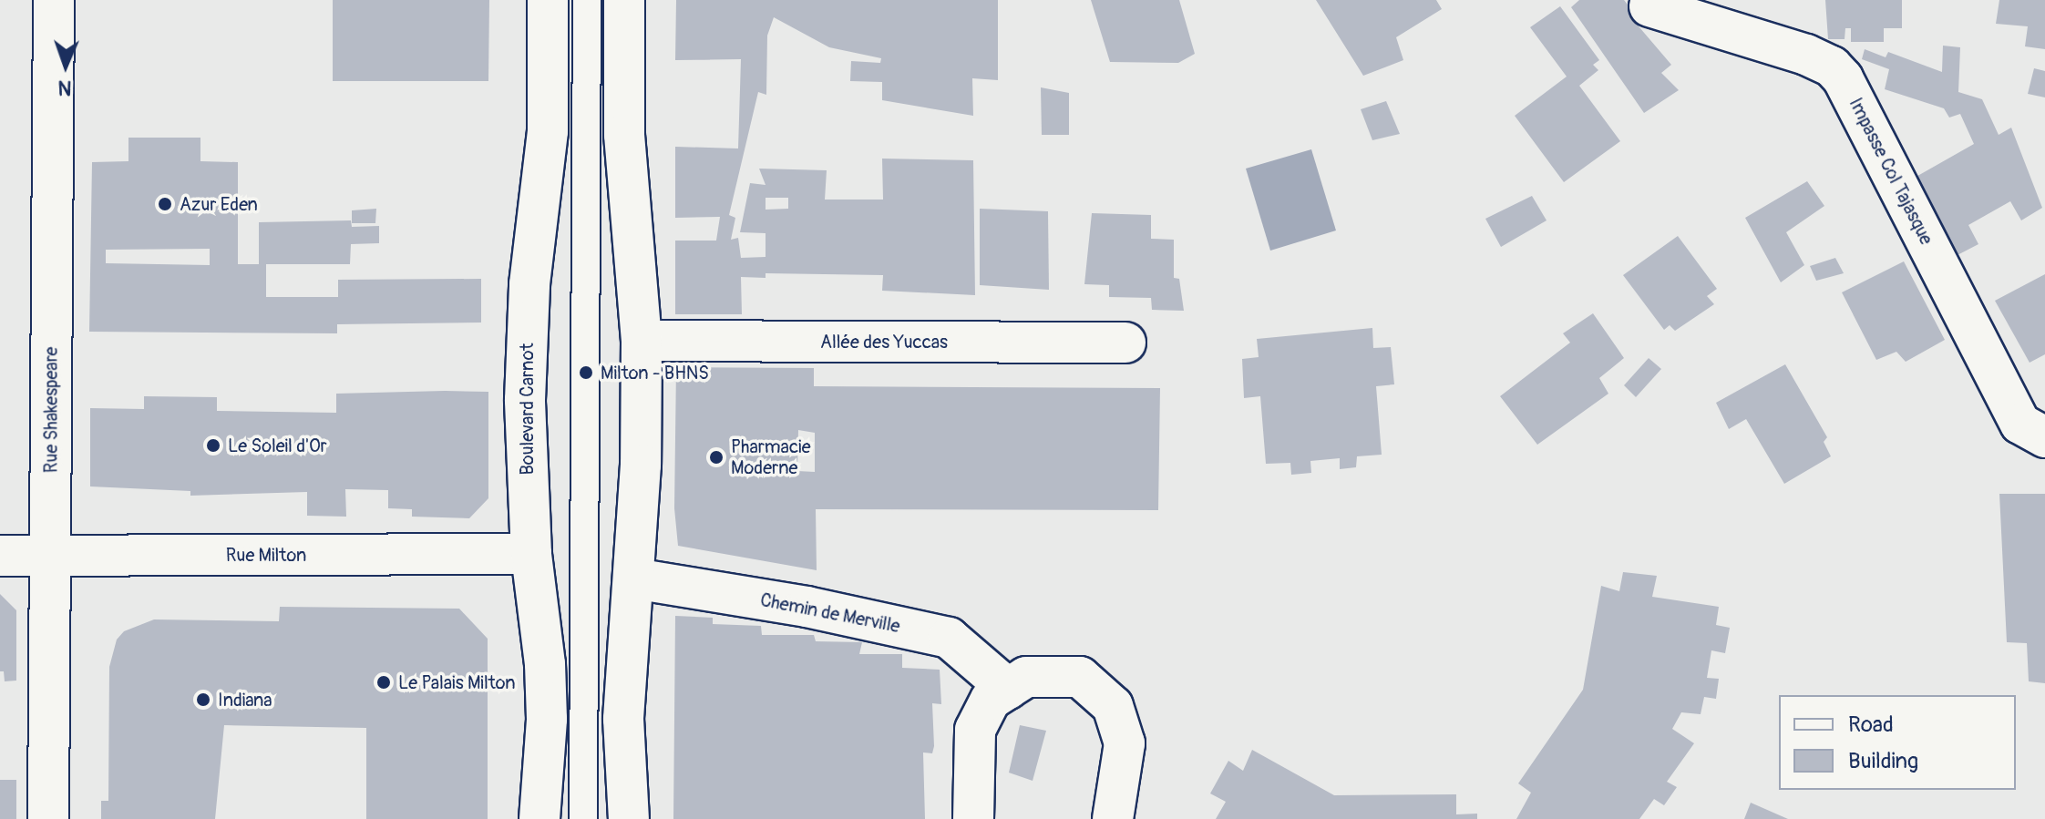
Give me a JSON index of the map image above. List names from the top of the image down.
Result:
{
  "streets": {
    "street": [
      "Impasse Col Tajasque",
      "Allée des Yuccas",
      "Boulevard Carnot",
      "Rue Shakespeare",
      "Rue Milton",
      "Chemin de Merville"
    ]
  },
  "crossings": [
    ["Boulevard Carnot", "Rue Milton"],
    ["Rue Shakespeare", "Rue Milton"]
  ],
  "places": [
    "Azur Eden",
    "Milton - BHNS",
    "Le Soleil d'Or",
    "Pharmacie Moderne",
    "Le Palais Milton",
    "Indiana"
  ],
  "legend": ["Road", "Building"],
  "north": "bottom"
}
